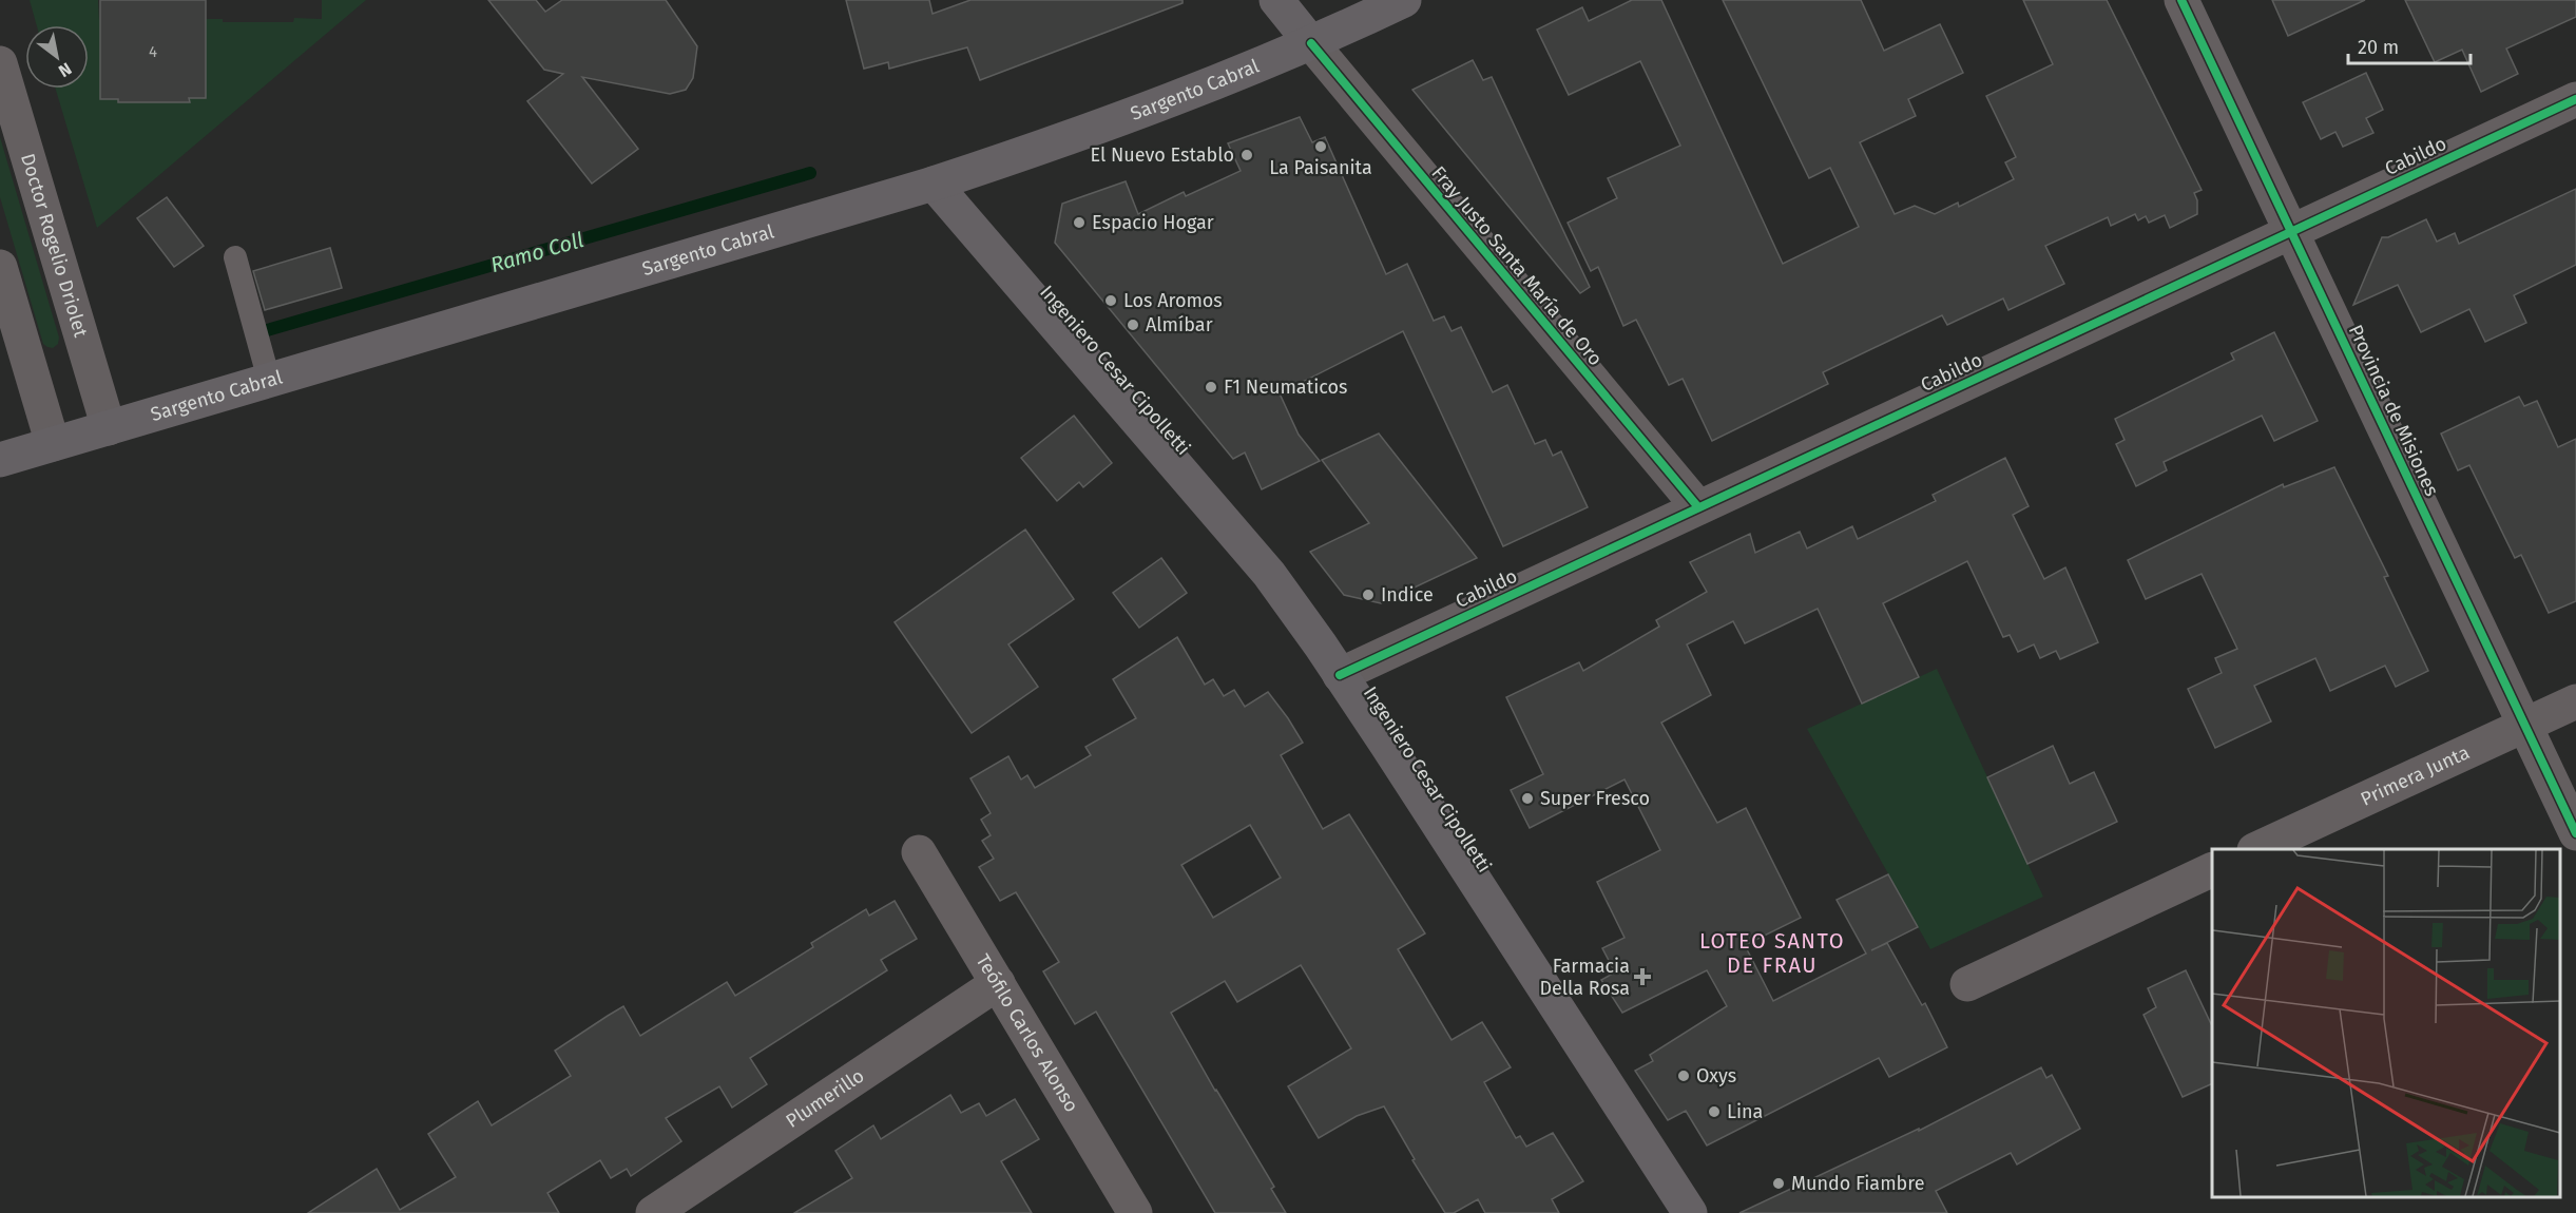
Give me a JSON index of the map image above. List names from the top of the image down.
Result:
{
  "streets": {
    "main road": ["Sargento Cabral", "Fray Justo Santa María de Oro", "Ingeniero Cesar Cipolletti"],
    "street": [
      "Cabildo",
      "Doctor Rogelio Driolet",
      "Provincia de Misiones",
      "Primera Junta",
      "Teófilo Carlos Alonso",
      "Plumerillo"
    ]
  },
  "crossings": [
    ["Sargento Cabral", "Doctor Rogelio Driolet"],
    ["Sargento Cabral", "Fray Justo Santa María de Oro"],
    ["Sargento Cabral", "Ingeniero Cesar Cipolletti"],
    ["Cabildo", "Fray Justo Santa María de Oro"],
    ["Cabildo", "Ingeniero Cesar Cipolletti"],
    ["Cabildo", "Provincia de Misiones"],
    ["Provincia de Misiones", "Primera Junta"],
    ["Teófilo Carlos Alonso", "Plumerillo"]
  ],
  "districts": ["LOTEO SANTO DE FRAU"],
  "water": ["Ramo Coll"],
  "places": {
    "other": [
      "La Paisanita",
      "El Nuevo Establo",
      "Espacio Hogar",
      "Los Aromos",
      "Almíbar",
      "F1 Neumaticos",
      "Indice",
      "Super Fresco",
      "Oxys",
      "Lina",
      "Mundo Fiambre"
    ],
    "health": ["Farmacia Della Rosa"]
  },
  "house_numbers": ["4"],
  "scale_bar": "20 m",
  "north": "bottom right"
}
